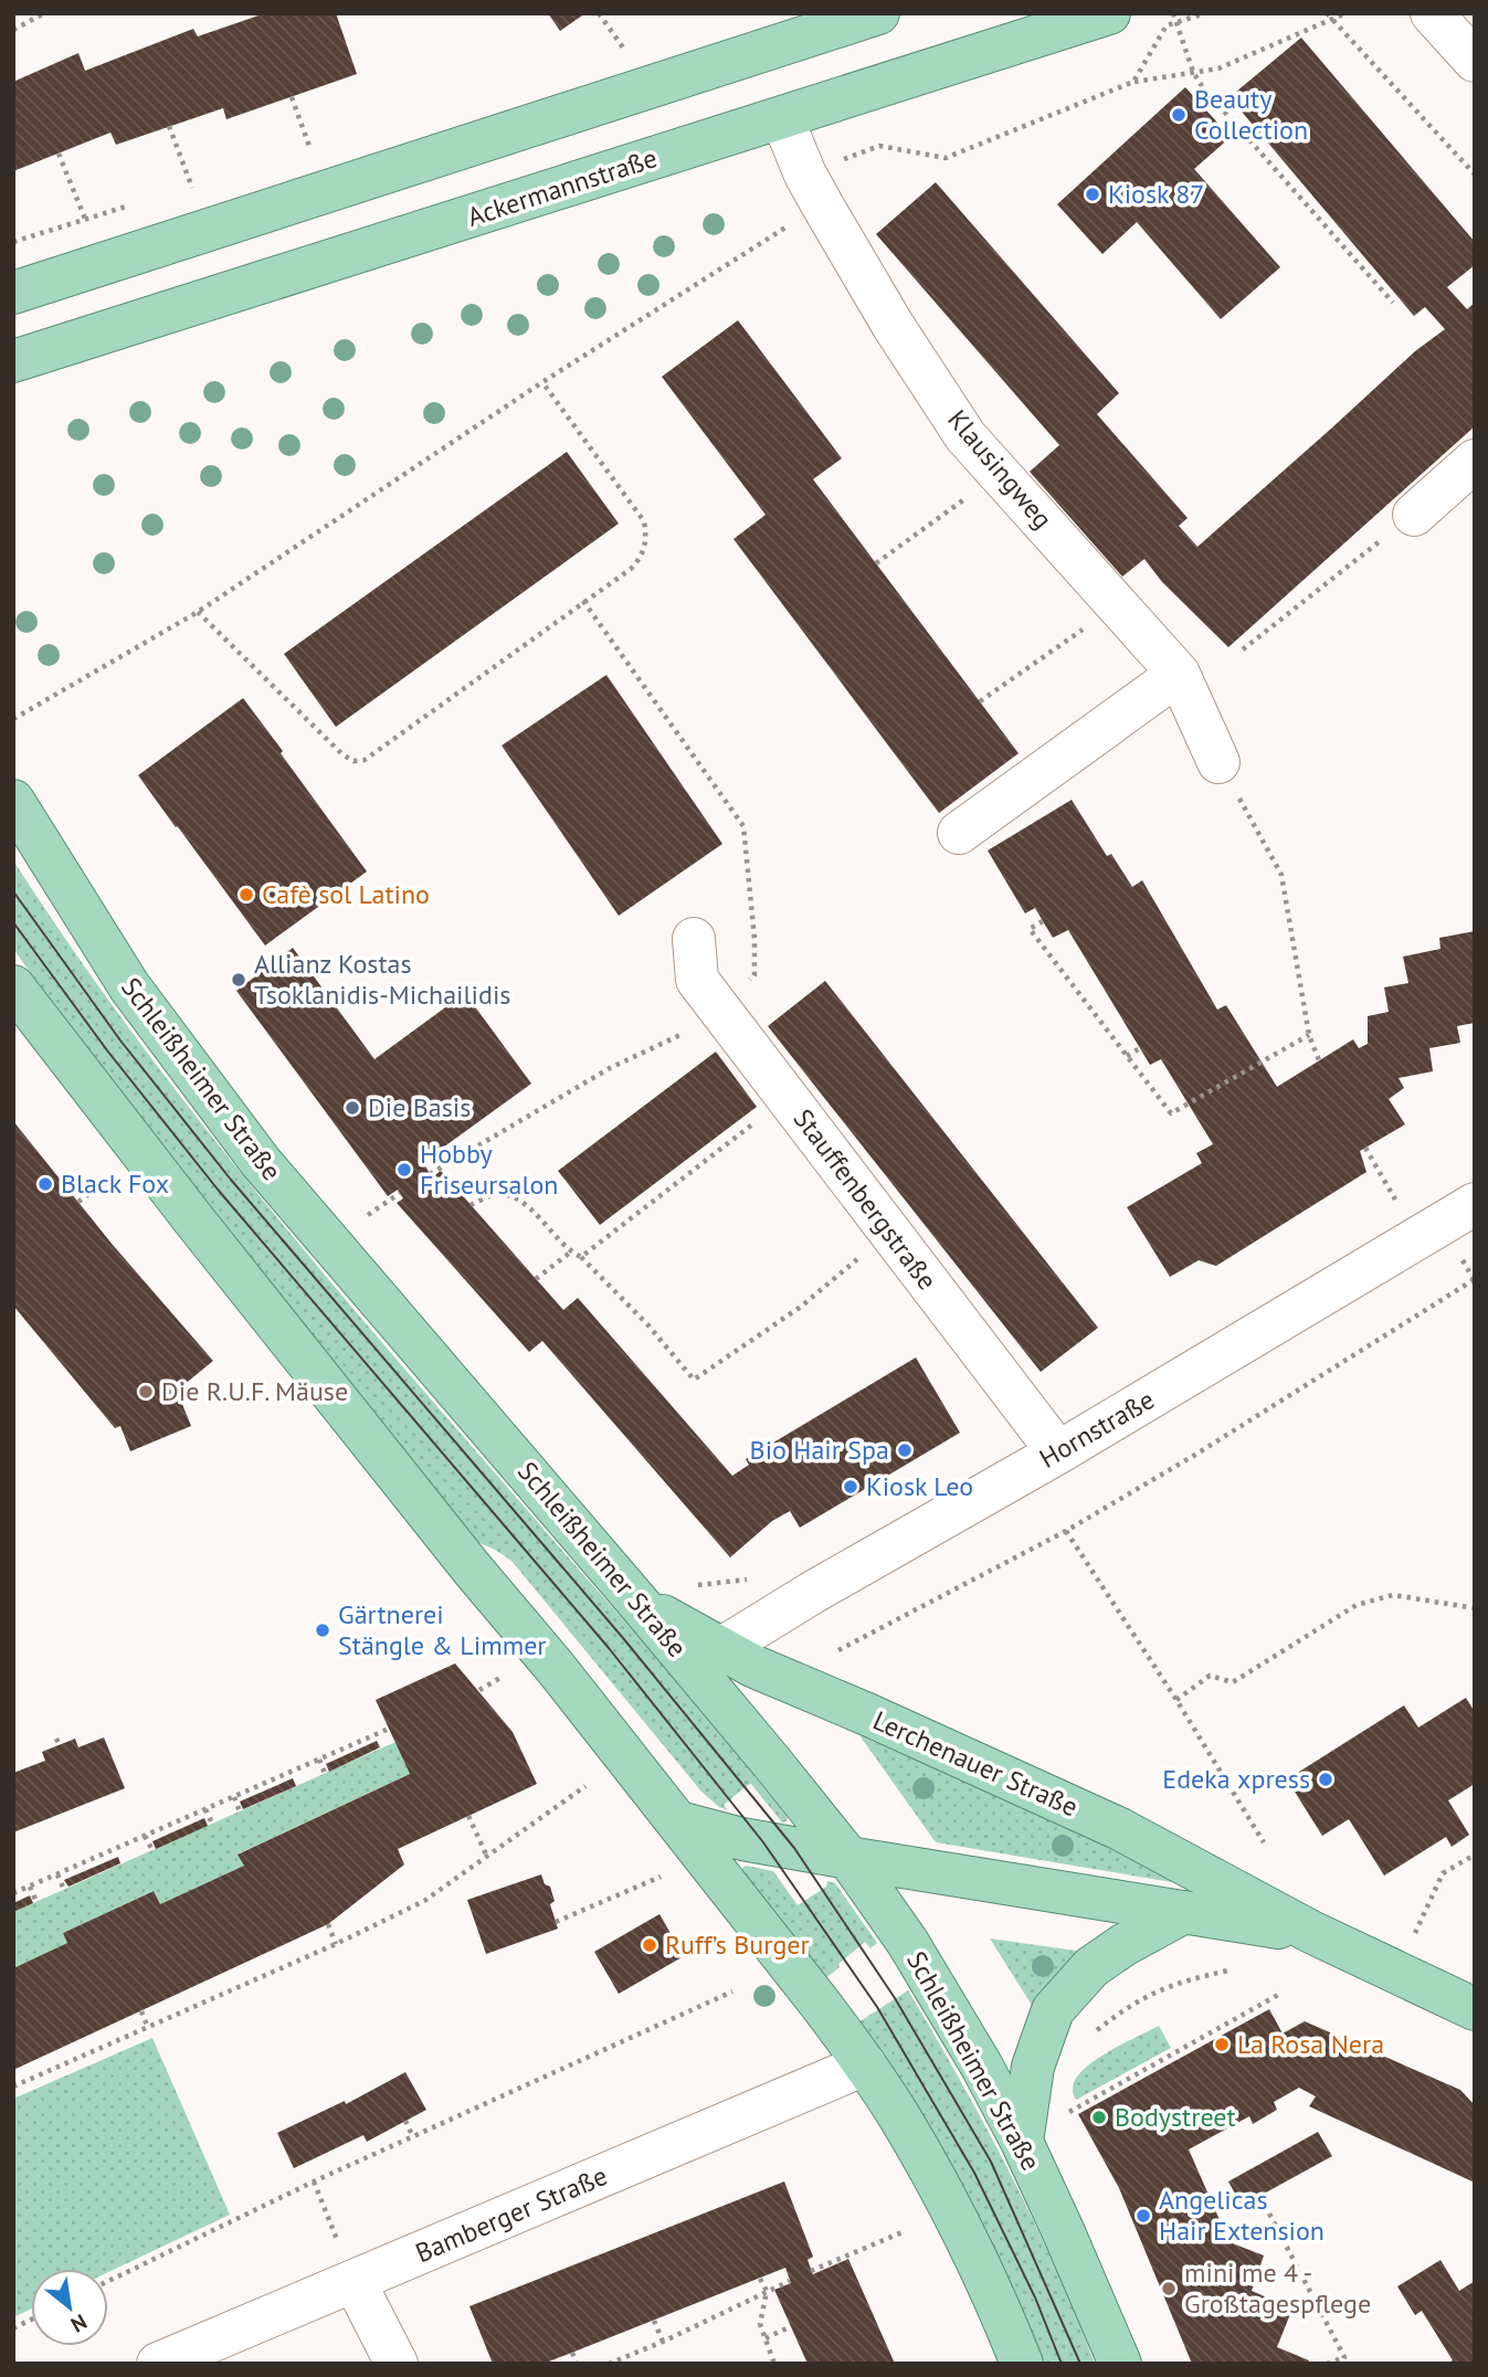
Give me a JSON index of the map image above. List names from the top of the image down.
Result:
{
  "streets": {
    "main road": ["Ackermannstraße", "Schleißheimer Straße", "Lerchenauer Straße"],
    "street": [
      "Klausingweg",
      "Stauffenbergstraße",
      "Hornstraße",
      "Bamberger Straße"
    ]
  },
  "crossings": [
    ["Ackermannstraße", "Klausingweg"],
    ["Schleißheimer Straße", "Lerchenauer Straße"],
    ["Stauffenbergstraße", "Hornstraße"],
    ["Hornstraße", "Lerchenauer Straße"]
  ],
  "places": [
    "Beauty Collection",
    "Kiosk 87",
    "Cafè sol Latino",
    "Allianz Kostas Tsoklanidis-Michailidis",
    "Die Basis",
    "Hobby Friseursalon",
    "Black Fox",
    "Die R.U.F. Mäuse",
    "Bio Hair Spa",
    "Kiosk Leo",
    "Gärtnerei Stängle & Limmer",
    "Edeka xpress",
    "Ruff’s Burger",
    "La Rosa Nera",
    "Bodystreet",
    "Angelicas Hair Extension",
    "mini me 4 - Großtagespflege"
  ],
  "north": "bottom right"
}
